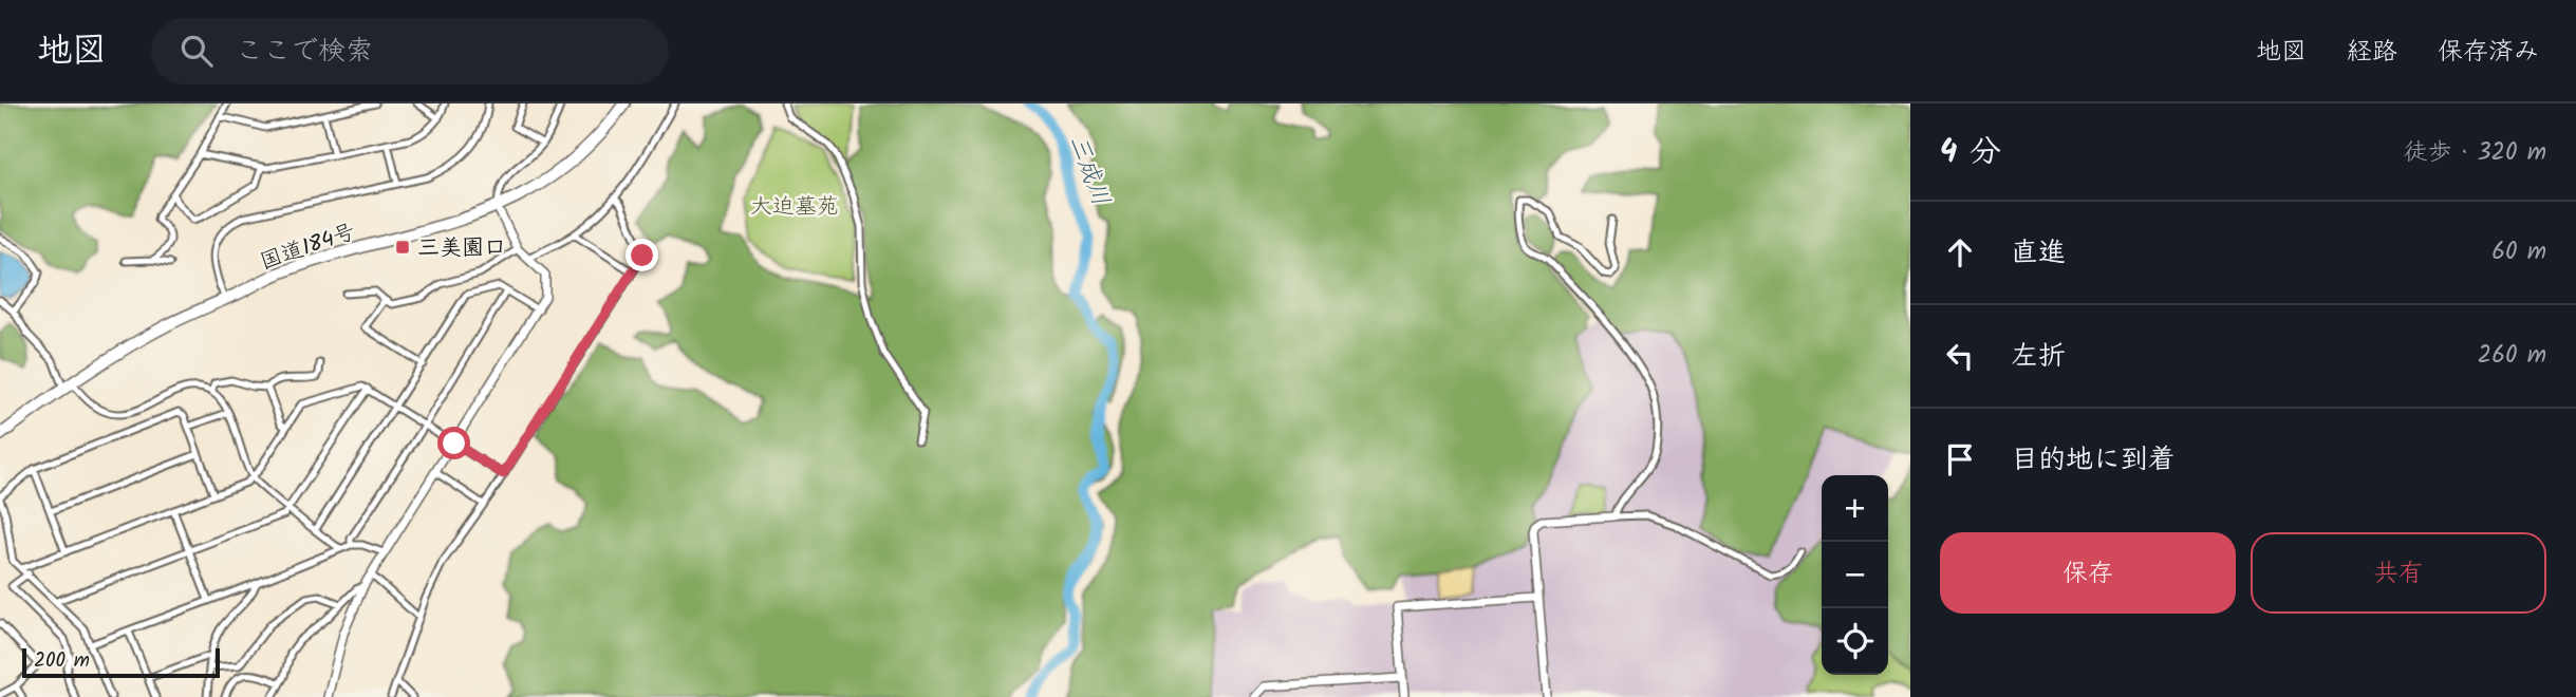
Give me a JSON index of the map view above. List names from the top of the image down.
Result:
{
  "streets": {
    "highway": ["国道184号"]
  },
  "water": ["三成川"],
  "parks": ["大迫墓苑"],
  "places": {
    "transit": ["三美園口"]
  },
  "scale_bar": "200 m",
  "page": {
    "header": "地図",
    "search": "ここで検索",
    "nav": ["地図", "経路", "保存済み"],
    "heading": ["4 分", "徒歩 · 320 m"],
    "list": [
      ["直進", "60 m"],
      ["左折", "260 m"],
      "目的地に到着"
    ],
    "map_buttons": ["+", "−"],
    "buttons": ["保存", "共有"],
    "scale": "200 m"
  }
}
